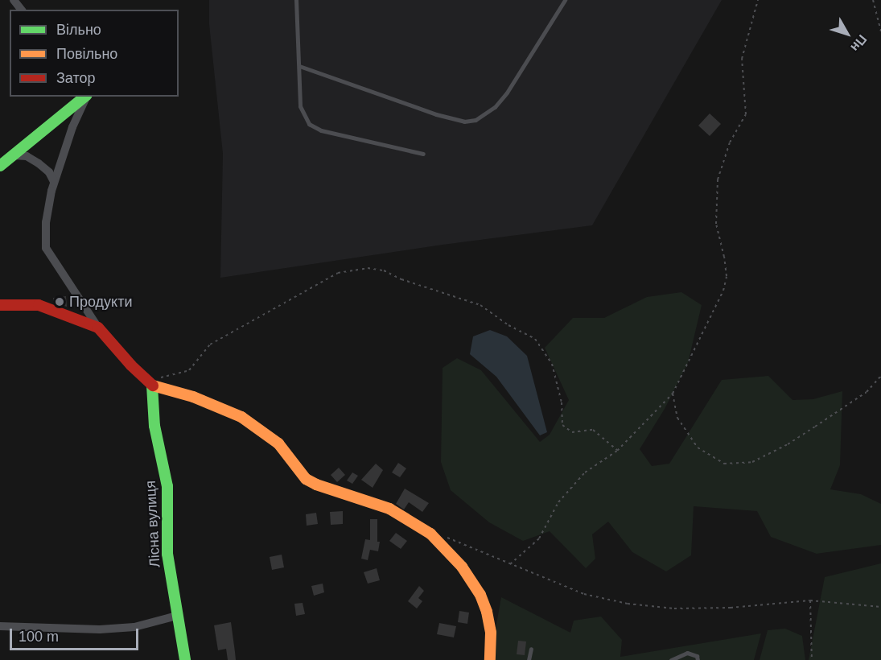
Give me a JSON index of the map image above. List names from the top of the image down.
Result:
{
  "streets": {
    "street": ["Лісна вулиця"]
  },
  "places": ["Продукти"],
  "legend": ["Вільно", "Повільно", "Затор"],
  "scale_bar": "100 m",
  "north": "bottom right"
}
